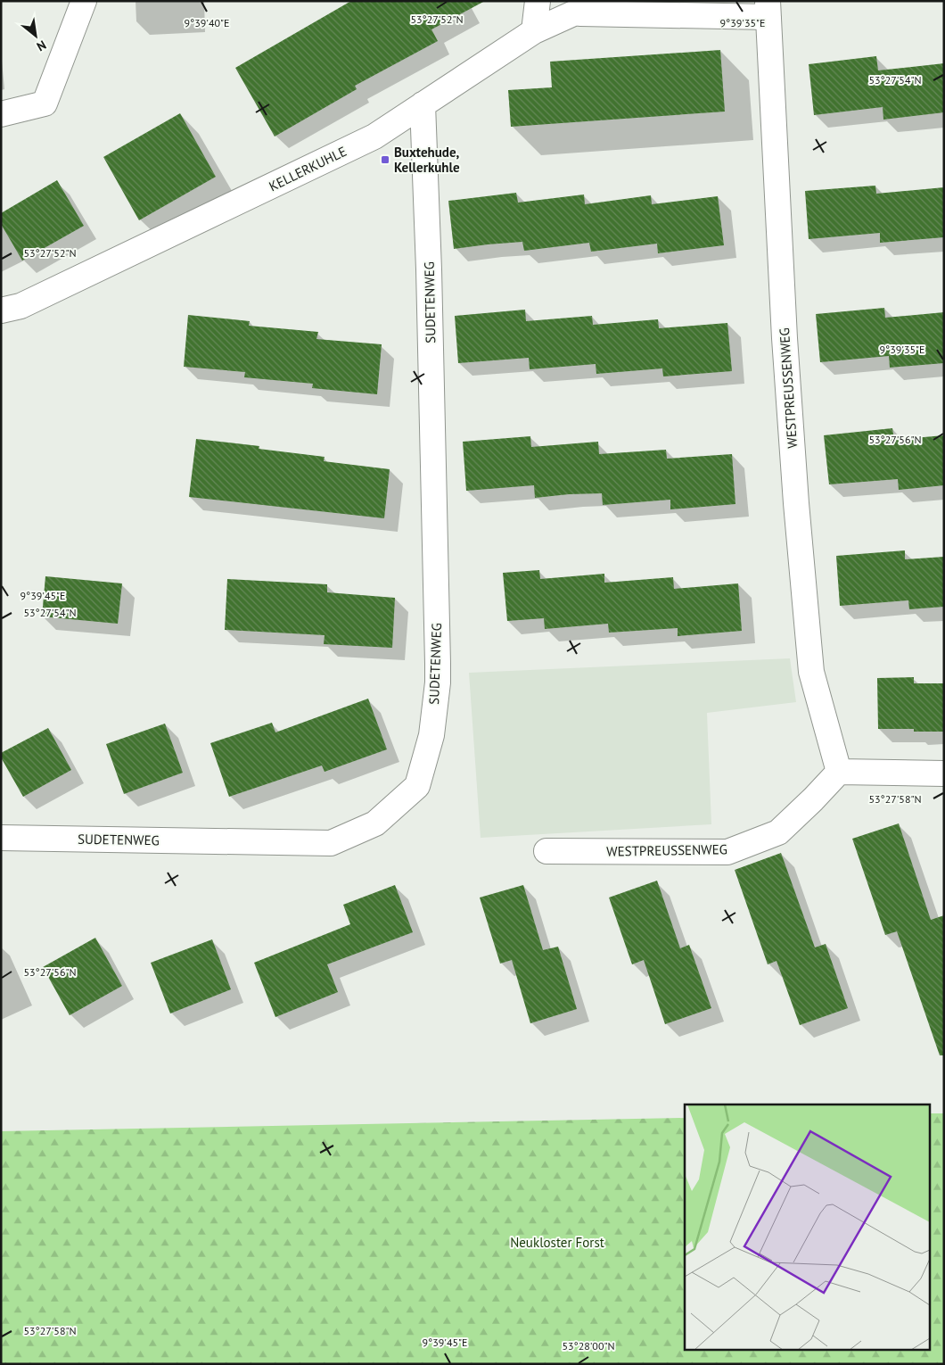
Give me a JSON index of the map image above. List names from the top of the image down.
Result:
{
  "streets": {
    "street": ["KELLERKUHLE", "SUDETENWEG", "WESTPREUSSENWEG"]
  },
  "crossings": [
    ["KELLERKUHLE", "SUDETENWEG"]
  ],
  "parks": ["Neukloster Forst"],
  "places": {
    "transit": ["Buxtehude, Kellerkuhle"]
  },
  "north": "bottom right",
  "coordinates": [
    "53°27'52\"N",
    "9°39'40\"E",
    "9°39'35\"E",
    "53°27'54\"N",
    "53°27'56\"N",
    "9°39'45\"E",
    "53°27'58\"N",
    "53°28'00\"N"
  ]
}
